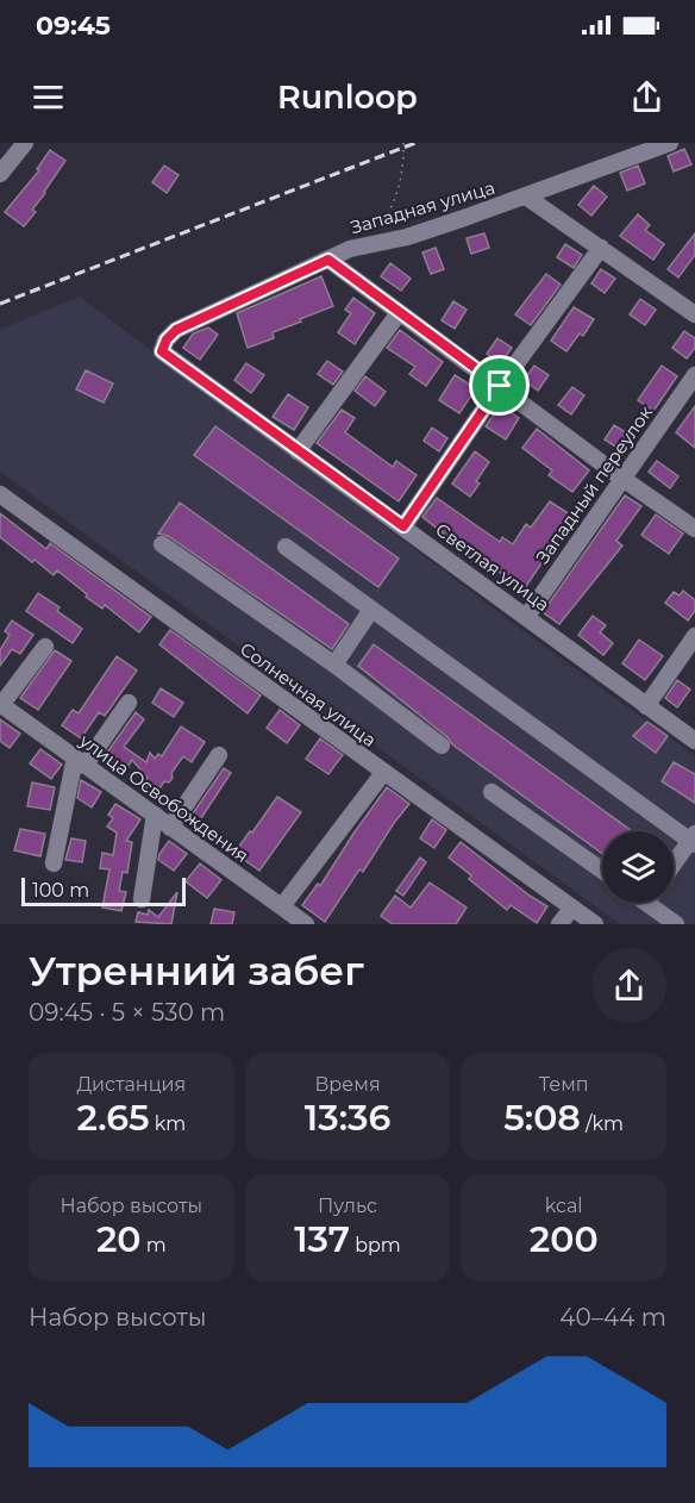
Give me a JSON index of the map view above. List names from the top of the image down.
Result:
{
  "streets": {
    "street": [
      "Западная улица",
      "Западный переулок",
      "Светлая улица",
      "Солнечная улица",
      "улица Освобождения"
    ]
  },
  "crossings": [
    ["Западная улица", "Светлая улица"],
    ["Западный переулок", "Светлая улица"]
  ],
  "scale_bar": "100 m",
  "page": {
    "status": "09:45",
    "header": "Runloop",
    "scale": "100 m",
    "heading": ["Утренний забег", "09:45 · 5 × 530 m"],
    "stats": [
      ["Дистанция", "2.65 km"],
      ["Время", "13:36"],
      ["Темп", "5:08 /km"],
      ["Набор высоты", "20 m"],
      ["Пульс", "137 bpm"],
      ["kcal", "200"]
    ],
    "chart": ["Набор высоты", "40–44 m"]
  }
}
